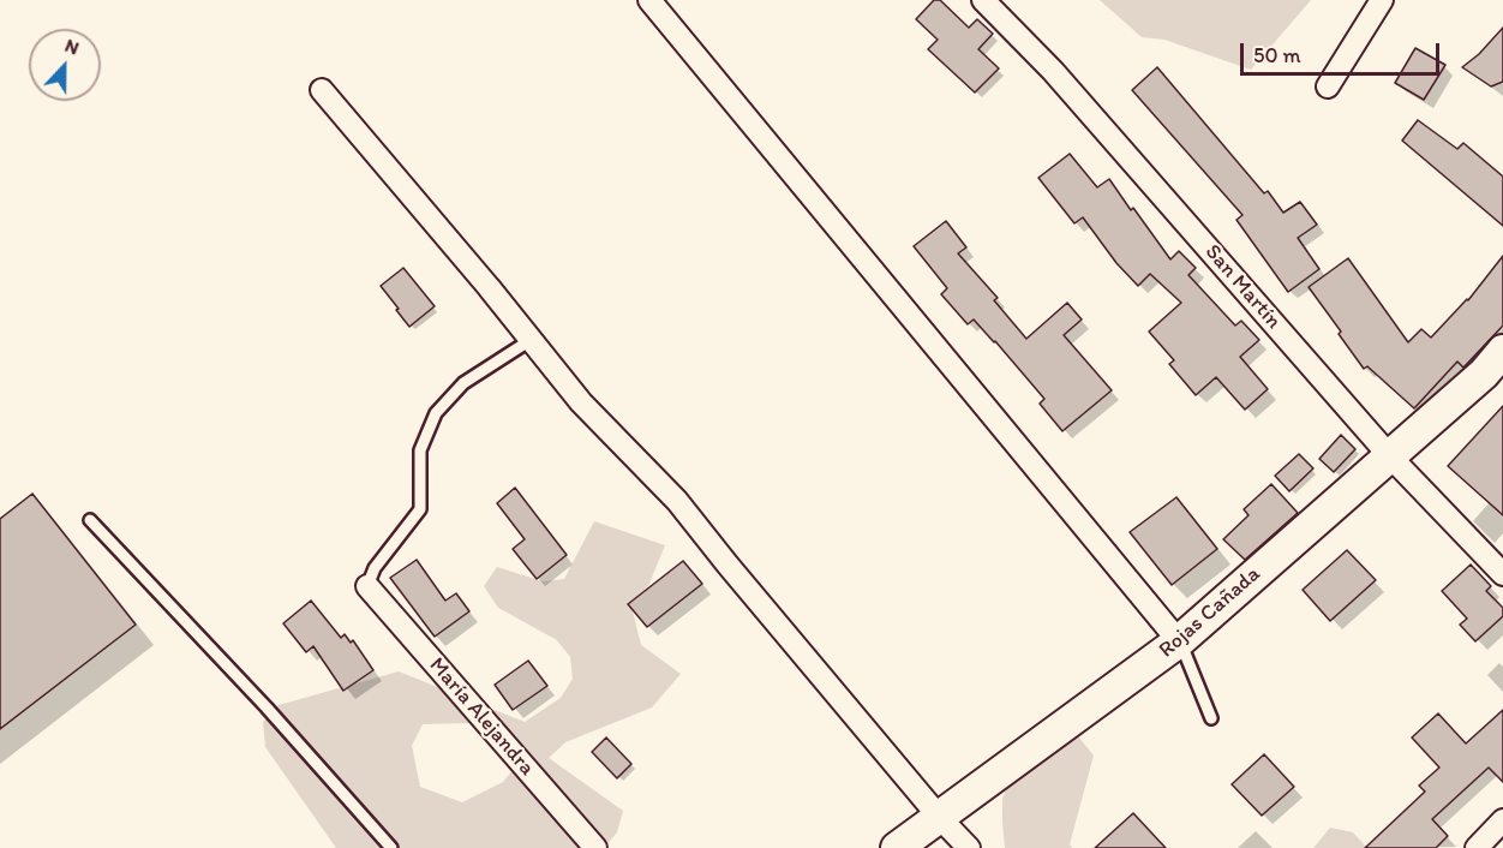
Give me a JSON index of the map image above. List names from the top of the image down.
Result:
{
  "streets": {
    "main road": ["Rojas Cañada"],
    "street": ["San Martín", "María Alejandra"]
  },
  "crossings": [
    ["San Martín", "Rojas Cañada"]
  ],
  "scale_bar": "50 m",
  "north": "top"
}
